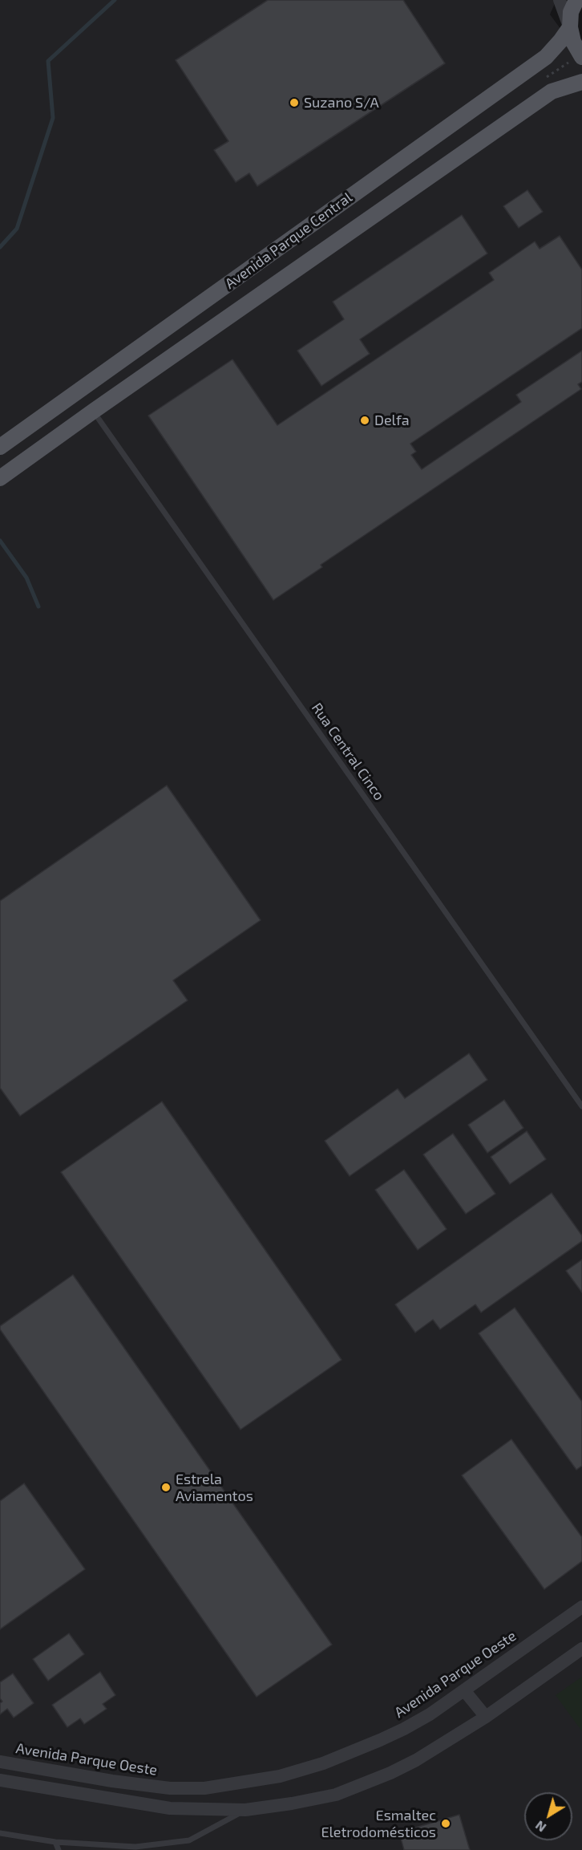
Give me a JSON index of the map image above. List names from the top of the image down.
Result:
{
  "streets": {
    "main road": ["Avenida Parque Central"],
    "street": ["Avenida Parque Oeste"],
    "lane": ["Rua Central Cinco"]
  },
  "crossings": [
    ["Avenida Parque Central", "Rua Central Cinco"]
  ],
  "places": [
    "Suzano S/A",
    "Delfa",
    "Estrela Aviamentos",
    "Esmaltec Eletrodomésticos"
  ],
  "north": "bottom left"
}
